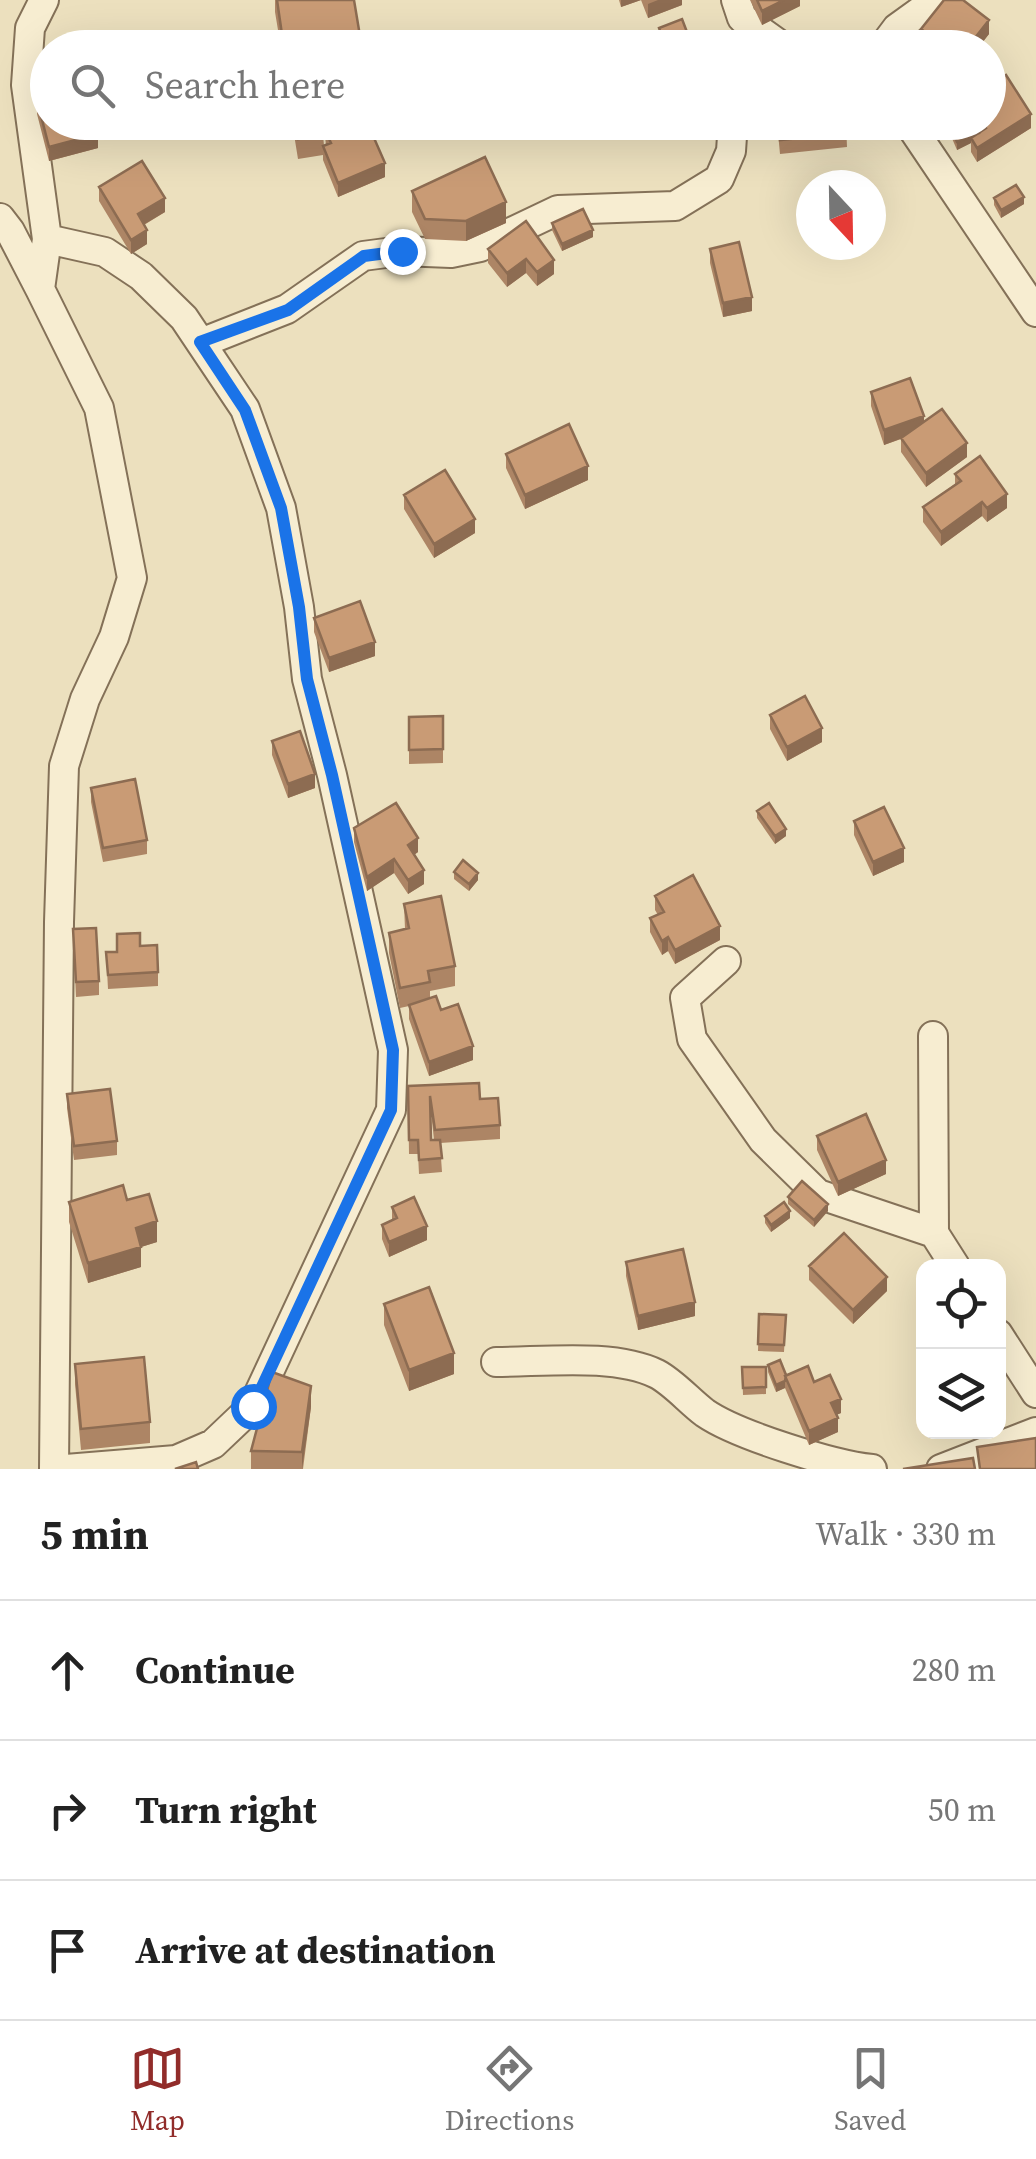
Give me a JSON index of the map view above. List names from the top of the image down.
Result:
{
  "north": "bottom",
  "page": {
    "search": "Search here",
    "heading": ["5 min", "Walk · 330 m"],
    "list": [
      ["Continue", "280 m"],
      ["Turn right", "50 m"],
      "Arrive at destination"
    ],
    "nav": ["Map", "Directions", "Saved"]
  }
}
